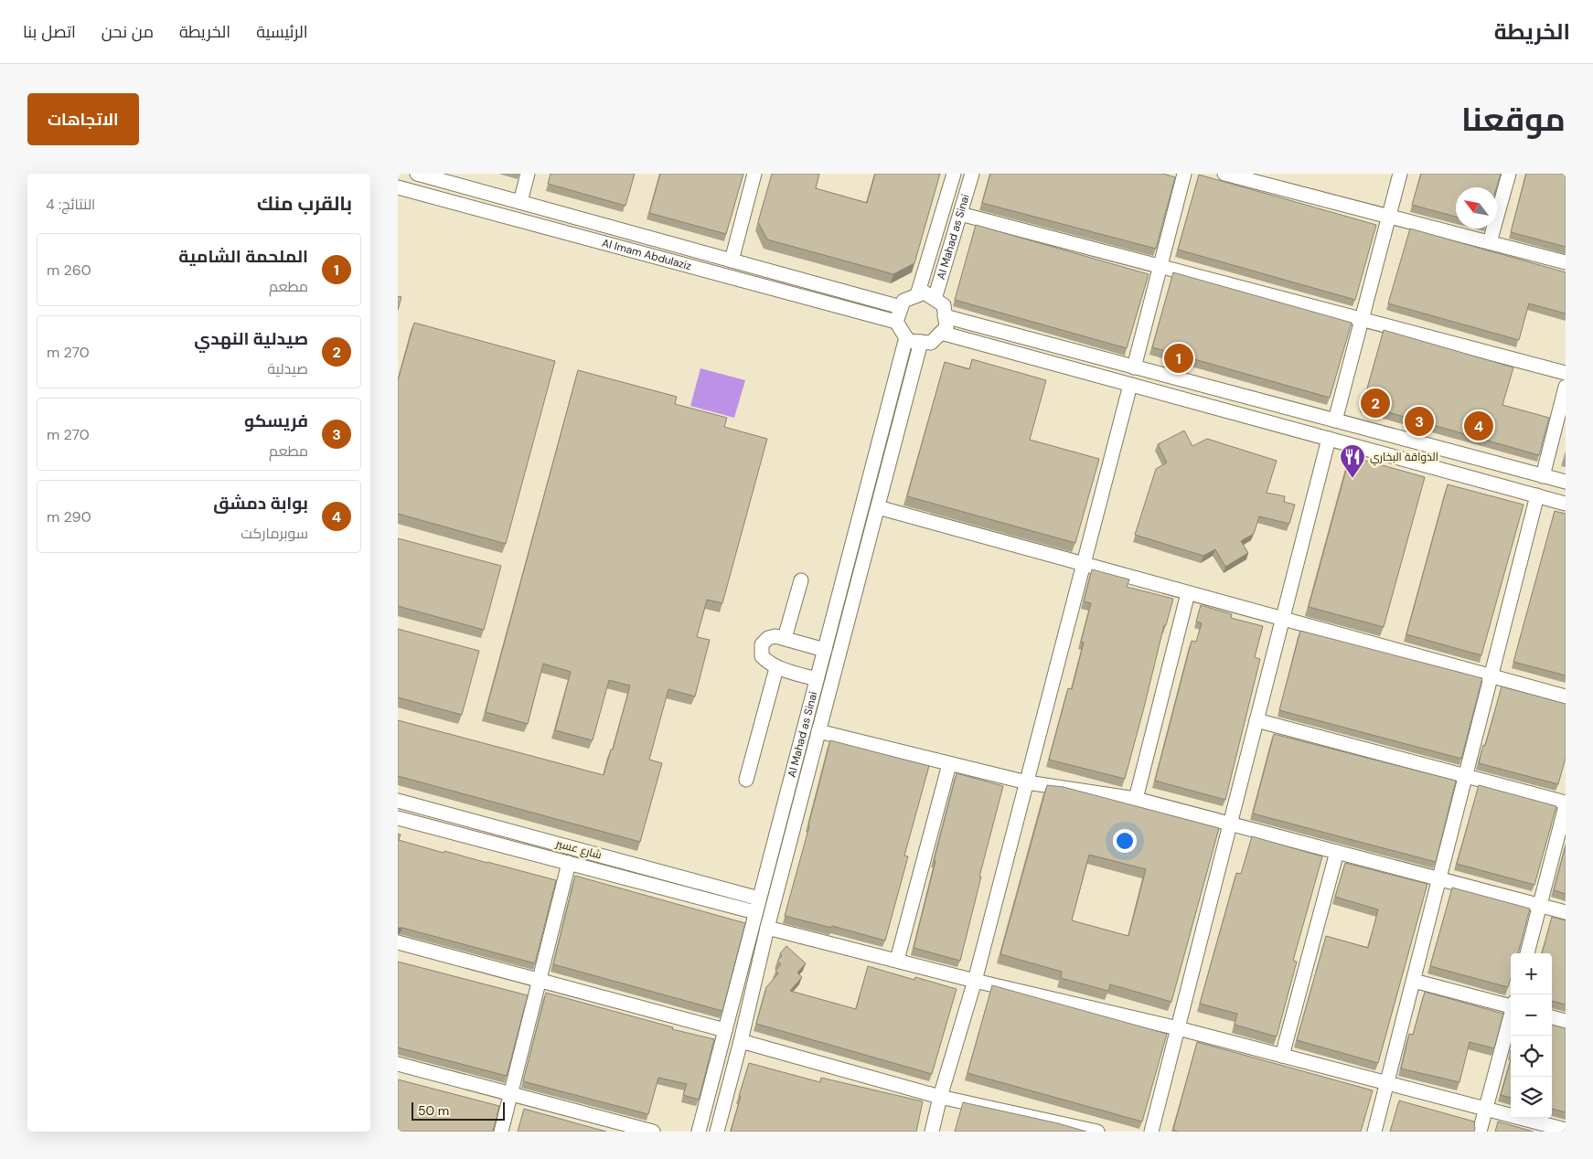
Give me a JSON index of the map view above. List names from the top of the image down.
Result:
{
  "streets": {
    "street": ["Al Mahad as Sinai", "Al Imam Abdulaziz", "شارع عسير"]
  },
  "crossings": [
    ["Al Mahad as Sinai", "Al Imam Abdulaziz"],
    ["Al Mahad as Sinai", "شارع عسير"]
  ],
  "places": {
    "restaurant": ["الذواقة البخاري"]
  },
  "scale_bar": "50 m",
  "north": "top left",
  "page": {
    "header": "الخريطة",
    "nav": [
      "الرئيسية",
      "الخريطة",
      "من نحن",
      "اتصل بنا"
    ],
    "title": "موقعنا",
    "buttons": "الاتجاهات",
    "heading": ["بالقرب منك", "النتائج: 4"],
    "list": [
      {
        "mark": "1",
        "name": "الملحمة الشامية",
        "note": "مطعم",
        "value": "260 m"
      },
      {
        "mark": "2",
        "name": "صيدلية النهدي",
        "note": "صيدلية",
        "value": "270 m"
      },
      {
        "mark": "3",
        "name": "فريسكو",
        "note": "مطعم",
        "value": "270 m"
      },
      {
        "mark": "4",
        "name": "بوابة دمشق",
        "note": "سوبرماركت",
        "value": "290 m"
      }
    ],
    "pins": [
      "1",
      "2",
      "3",
      "4"
    ],
    "map_buttons": ["+", "−"],
    "scale": "50 m"
  }
}
